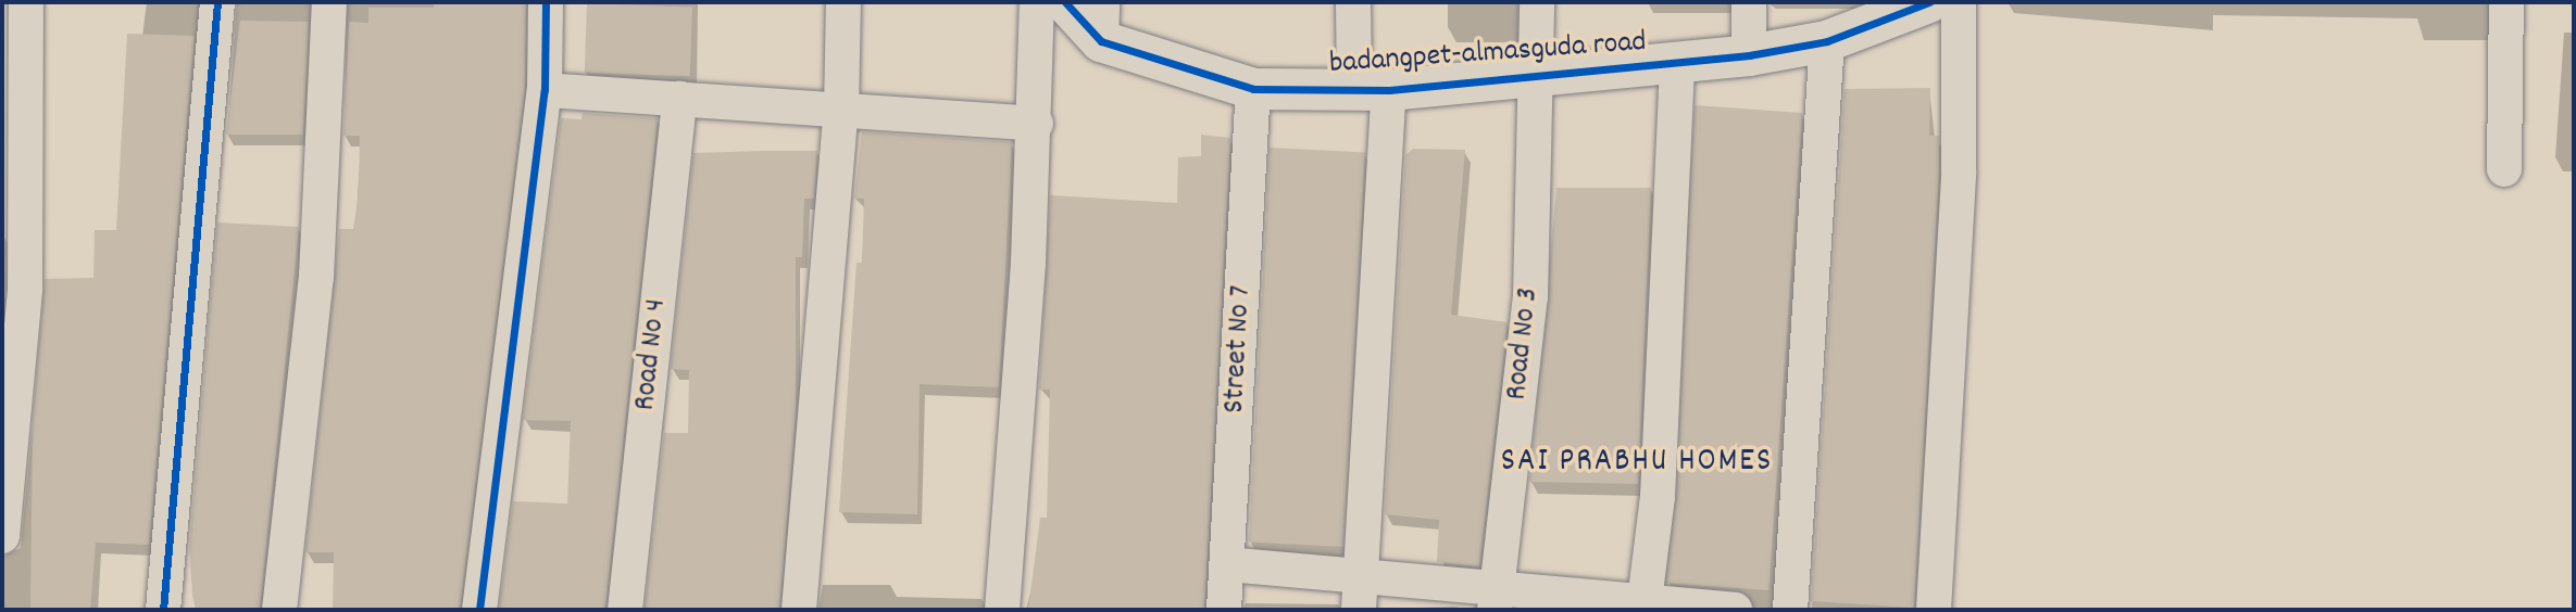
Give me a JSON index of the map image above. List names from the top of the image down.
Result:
{
  "streets": {
    "street": [
      "badangpet-almasguda road",
      "Road No 3",
      "Street No 7",
      "Road No 4"
    ]
  },
  "crossings": [
    ["badangpet-almasguda road", "Road No 3"],
    ["badangpet-almasguda road", "Street No 7"]
  ],
  "districts": ["SAI PRABHU HOMES"]
}
